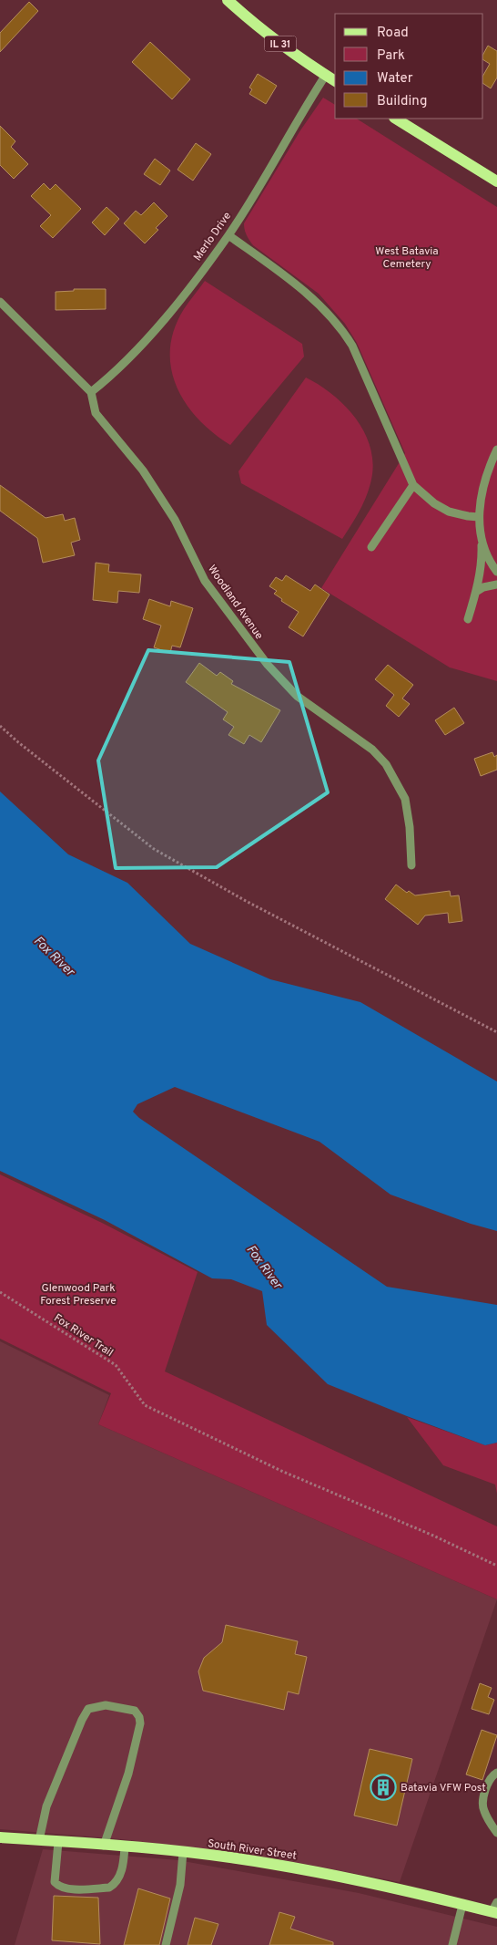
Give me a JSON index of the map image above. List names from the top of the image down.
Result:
{
  "streets": {
    "main road": ["IL 31", "South River Street"],
    "street": ["Merlo Drive", "Woodland Avenue"],
    "path": ["Fox River Trail"]
  },
  "crossings": [
    ["IL 31", "Merlo Drive"],
    ["Merlo Drive", "Woodland Avenue"]
  ],
  "water": ["Fox River"],
  "parks": ["West Batavia Cemetery", "Glenwood Park Forest Preserve"],
  "places": {
    "building": ["Batavia VFW Post"]
  },
  "legend": [
    "Road",
    "Park",
    "Water",
    "Building"
  ]
}
